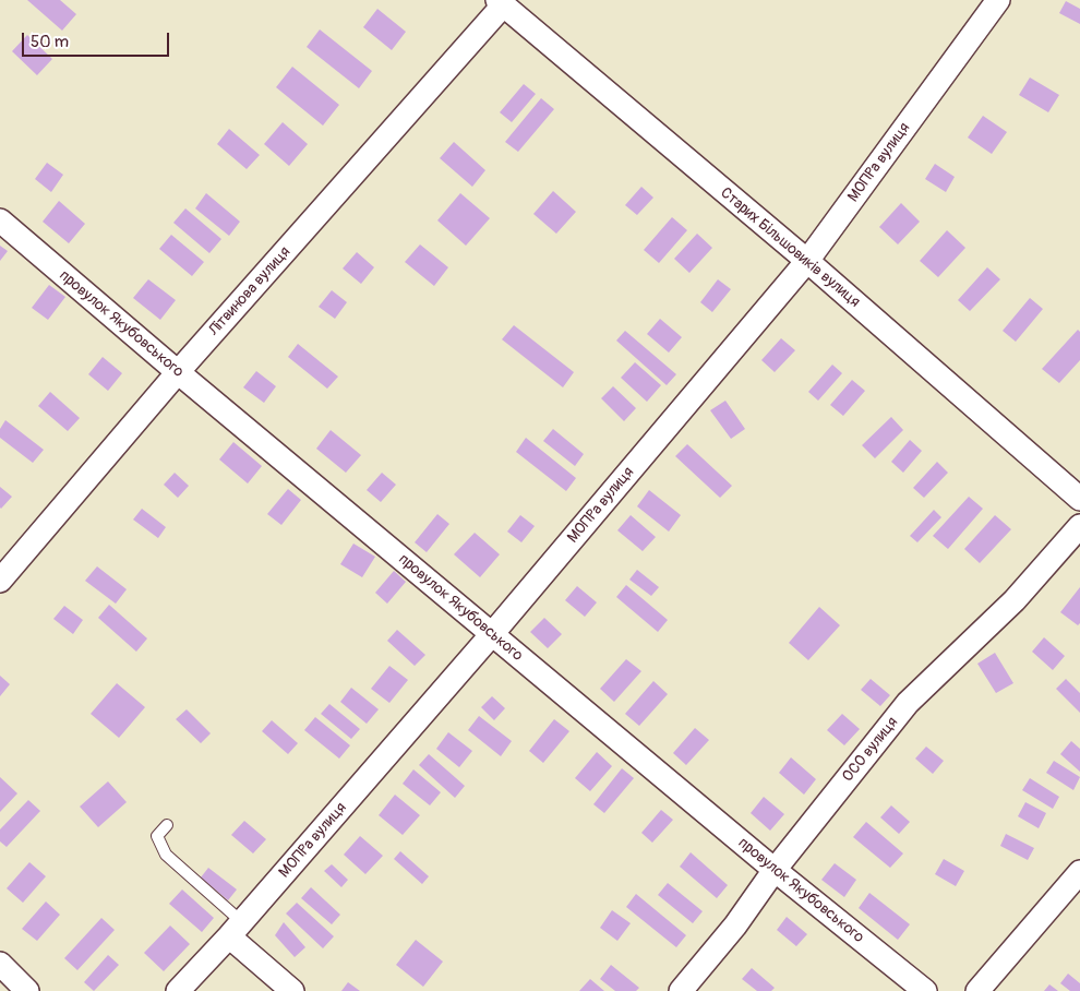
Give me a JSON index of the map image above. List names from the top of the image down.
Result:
{
  "streets": {
    "street": [
      "МОПРа вулиця",
      "Старих Більшовиків вулиця",
      "Літвинова вулиця",
      "провулок Якубовського",
      "ОСО вулиця"
    ]
  },
  "crossings": [
    ["МОПРа вулиця", "Старих Більшовиків вулиця"],
    ["МОПРа вулиця", "провулок Якубовського"],
    ["Старих Більшовиків вулиця", "Літвинова вулиця"],
    ["Літвинова вулиця", "провулок Якубовського"],
    ["провулок Якубовського", "ОСО вулиця"]
  ],
  "scale_bar": "50 m"
}
